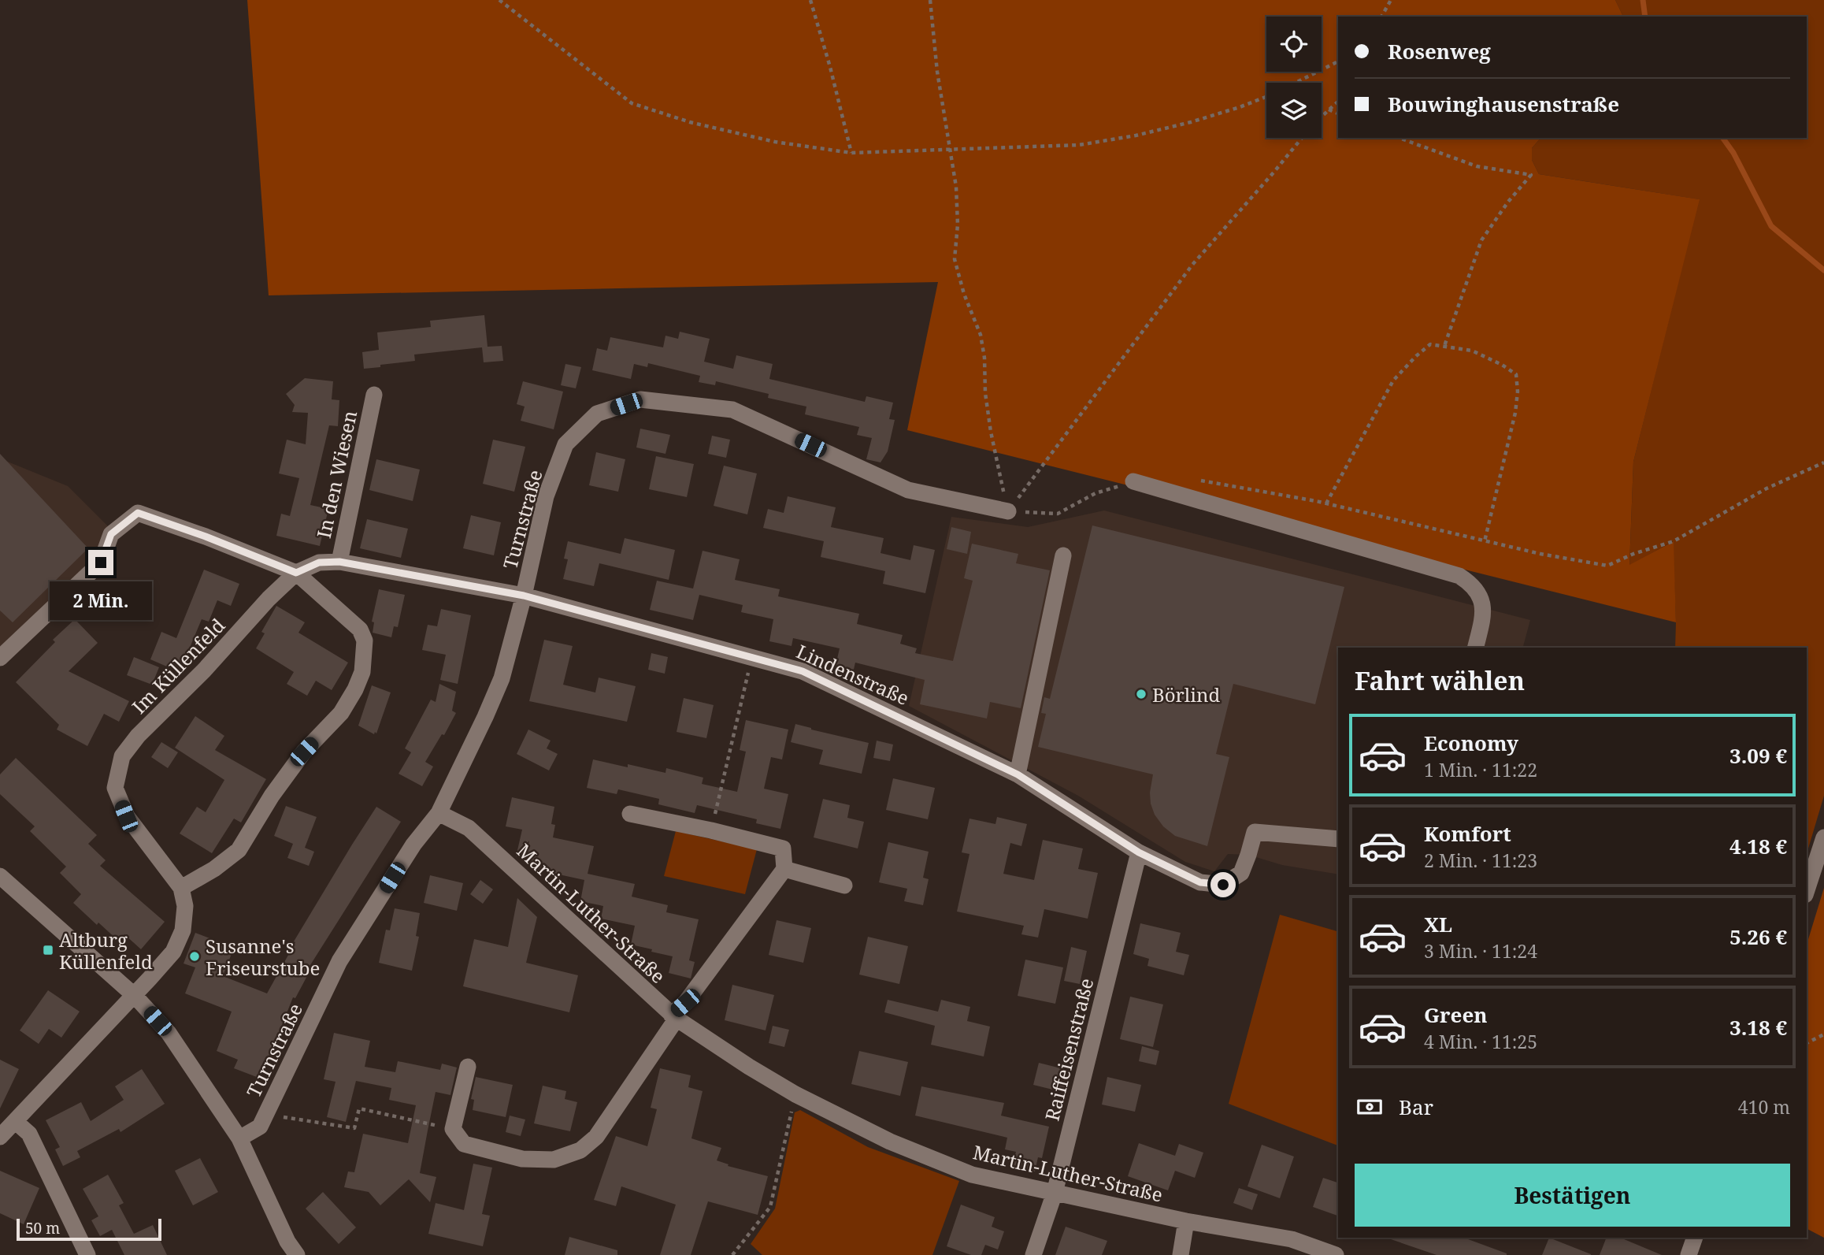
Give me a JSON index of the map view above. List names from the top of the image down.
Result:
{
  "streets": {
    "street": [
      "In den Wiesen",
      "Turnstraße",
      "Im Küllenfeld",
      "Lindenstraße",
      "Martin-Luther-Straße",
      "Raiffeisenstraße"
    ]
  },
  "crossings": [
    ["In den Wiesen", "Im Küllenfeld"],
    ["Turnstraße", "Im Küllenfeld"],
    ["Turnstraße", "Lindenstraße"],
    ["Turnstraße", "Martin-Luther-Straße"],
    ["Im Küllenfeld", "Lindenstraße"],
    ["Lindenstraße", "Raiffeisenstraße"],
    ["Martin-Luther-Straße", "Raiffeisenstraße"]
  ],
  "places": {
    "other": ["Börlind", "Susanne's Friseurstube"],
    "transit": ["Altburg Küllenfeld"]
  },
  "scale_bar": "50 m",
  "page": {
    "banner": ["Rosenweg", "Bouwinghausenstraße"],
    "bubble": "2 Min.",
    "heading": "Fahrt wählen",
    "list": [
      {
        "name": "Economy",
        "note": "1 Min. · 11:22",
        "value": "3.09 €"
      },
      {
        "name": "Komfort",
        "note": "2 Min. · 11:23",
        "value": "4.18 €"
      },
      {
        "name": "XL",
        "note": "3 Min. · 11:24",
        "value": "5.26 €"
      },
      {
        "name": "Green",
        "note": "4 Min. · 11:25",
        "value": "3.18 €"
      }
    ],
    "pay": ["Bar", "410 m"],
    "buttons": "Bestätigen",
    "scale": "50 m"
  }
}
